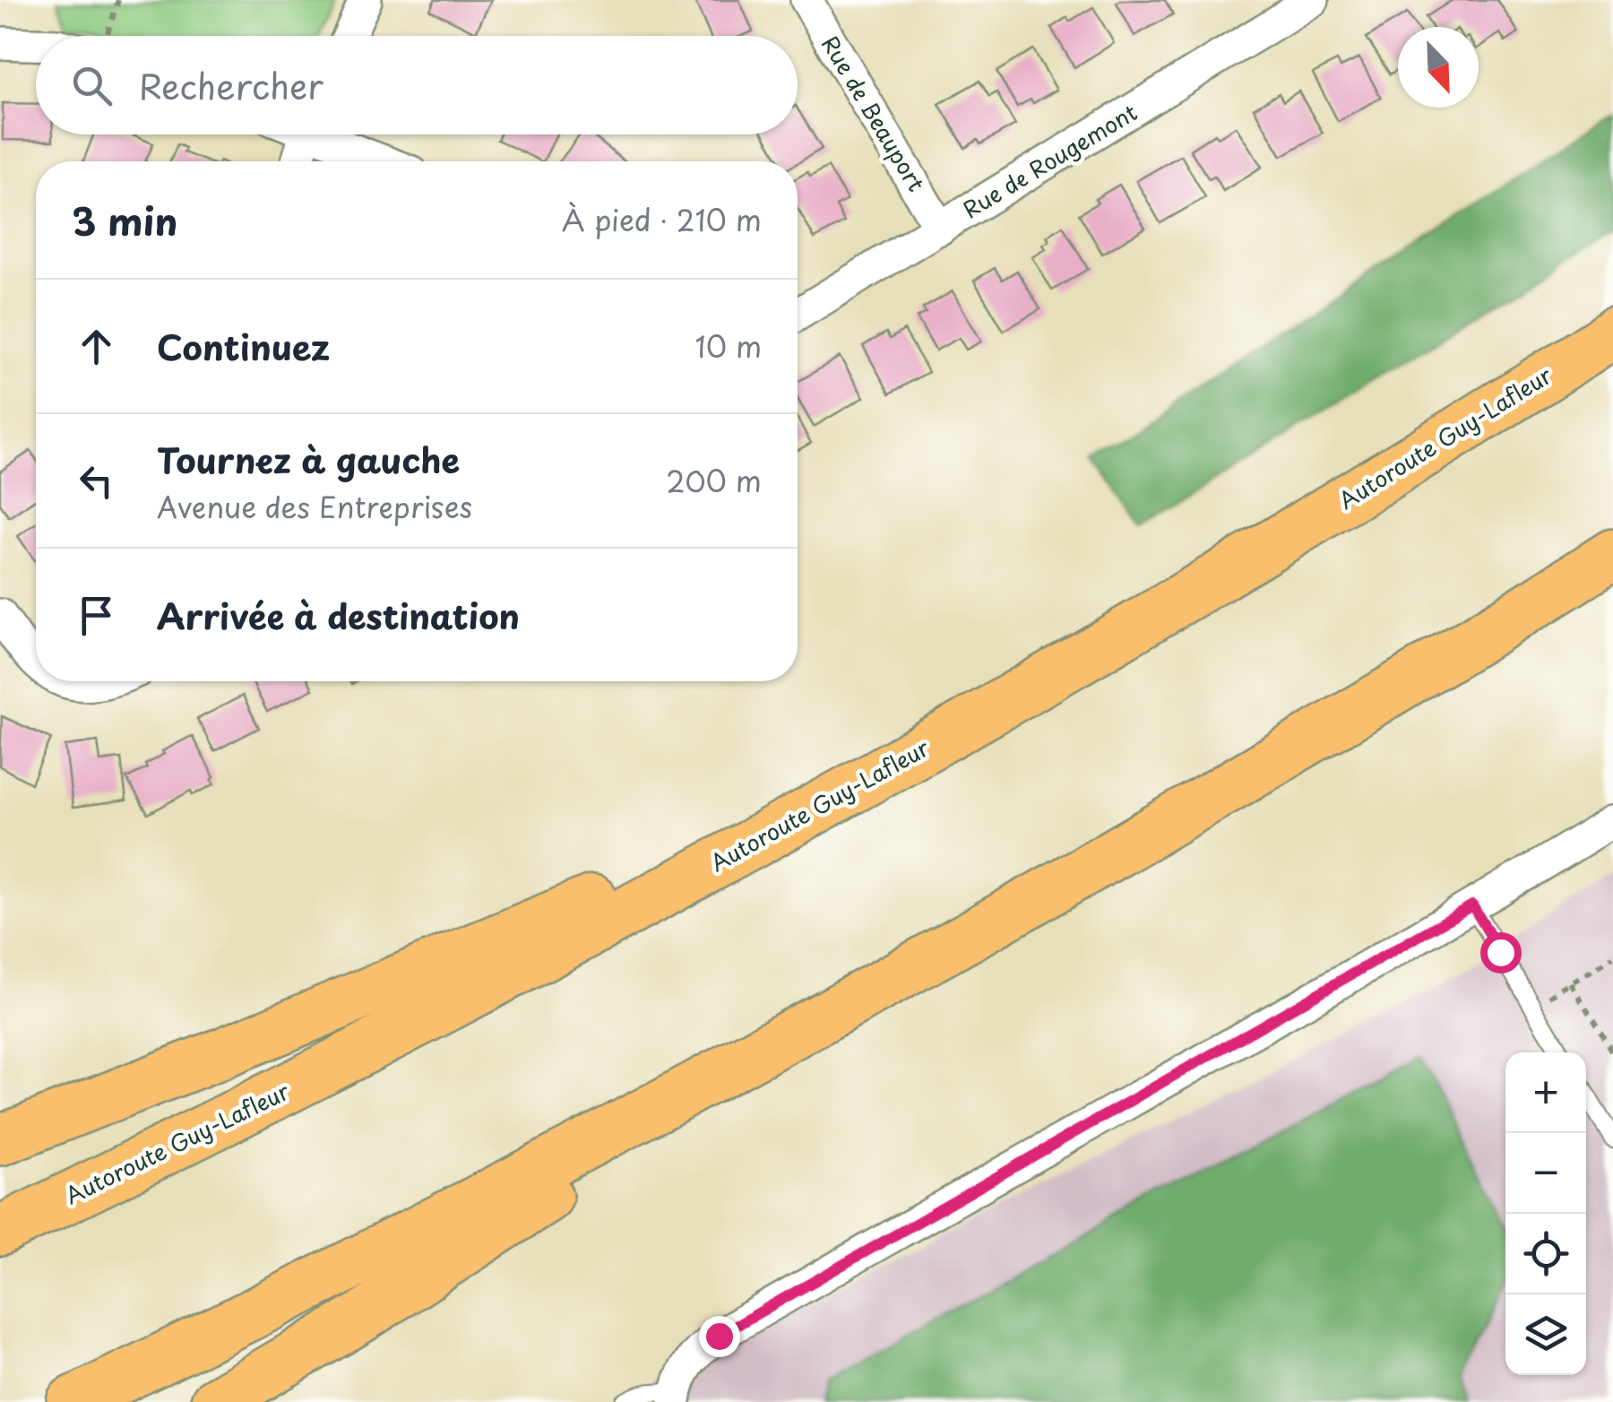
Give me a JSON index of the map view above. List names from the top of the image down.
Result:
{
  "streets": {
    "highway": ["Autoroute Guy-Lafleur"],
    "street": ["Rue de Beauport", "Rue de Rougemont"]
  },
  "crossings": [
    ["Rue de Beauport", "Rue de Rougemont"]
  ],
  "north": "bottom right",
  "page": {
    "search": "Rechercher",
    "heading": ["3 min", "À pied · 210 m"],
    "list": [
      ["Continuez", "10 m"],
      ["Tournez à gauche", "Avenue des Entreprises", "200 m"],
      "Arrivée à destination"
    ],
    "map_buttons": ["+", "−"]
  }
}
